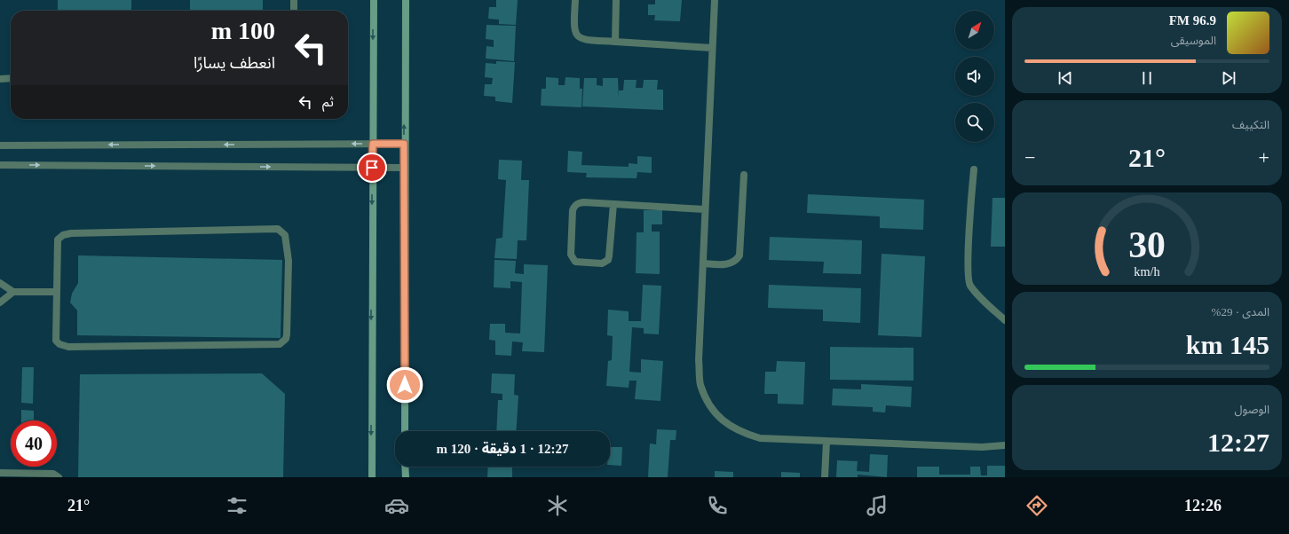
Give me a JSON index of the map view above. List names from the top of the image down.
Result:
{
  "north": "top right",
  "page": {
    "turn": ["100 m", "انعطف يسارًا"],
    "song": ["96.9 FM", "الموسيقى"],
    "then": "ثم",
    "tile": [
      "التكييف",
      ["المدى · 29%", "145 km"],
      ["الوصول", "12:27"]
    ],
    "heat": ["−", "21°", "+"],
    "limit": "40",
    "trip": "12:27 · 1 دقيقة · 120 m",
    "tabs": ["12:26", "21°"],
    "gauge": ["30", "km/h"]
  }
}
